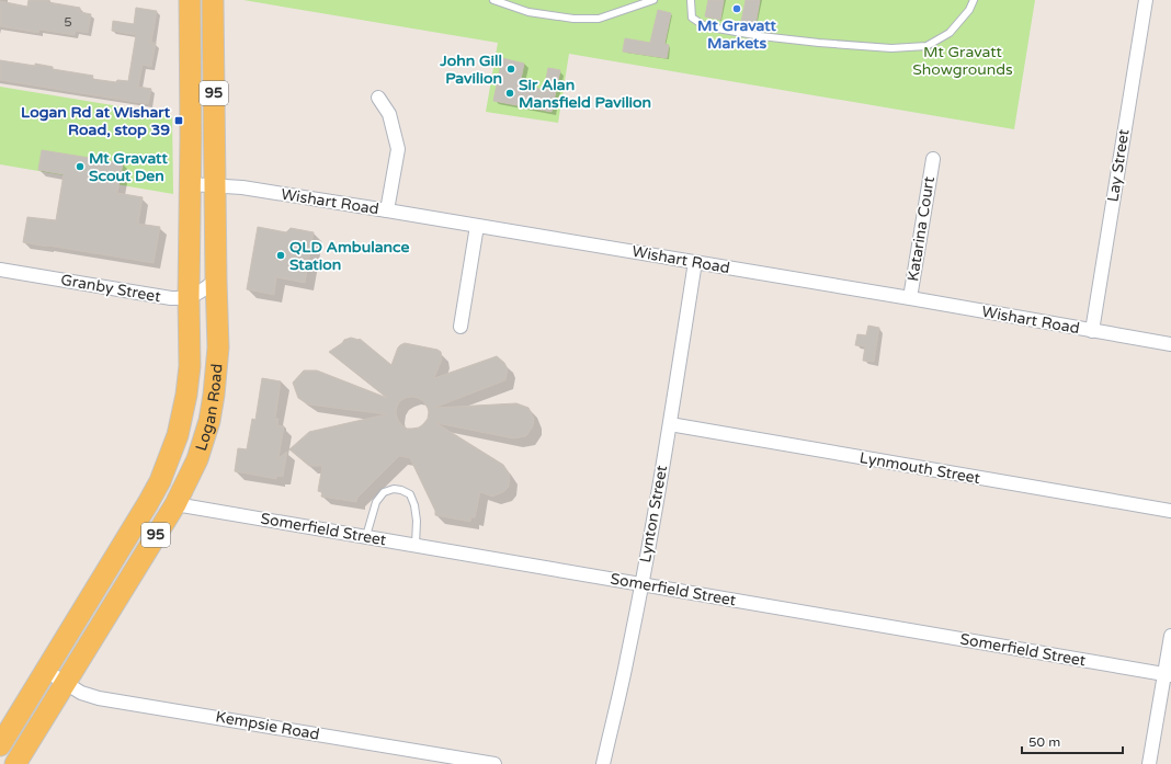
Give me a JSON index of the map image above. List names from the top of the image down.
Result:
{
  "streets": {
    "main road": ["95", "Logan Road"],
    "street": [
      "Lay Street",
      "Wishart Road",
      "Katarina Court",
      "Granby Street",
      "Lynmouth Street",
      "Lynton Street",
      "Somerfield Street",
      "Kempsie Road"
    ]
  },
  "crossings": [
    ["Lay Street", "Wishart Road"],
    ["Wishart Road", "Katarina Court"],
    ["Wishart Road", "Logan Road"],
    ["Wishart Road", "Lynton Street"],
    ["Granby Street", "Logan Road"],
    ["Logan Road", "Somerfield Street"],
    ["Logan Road", "Kempsie Road"],
    ["Lynmouth Street", "Lynton Street"],
    ["Lynton Street", "Somerfield Street"]
  ],
  "parks": ["Mt Gravatt Showgrounds"],
  "places": {
    "other": [
      "Mt Gravatt Markets",
      "John Gill Pavilion",
      "Sir Alan Mansfield Pavilion",
      "Mt Gravatt Scout Den",
      "QLD Ambulance Station"
    ],
    "transit": ["Logan Rd at Wishart Road, stop 39"]
  },
  "house_numbers": ["5"],
  "scale_bar": "50 m"
}
